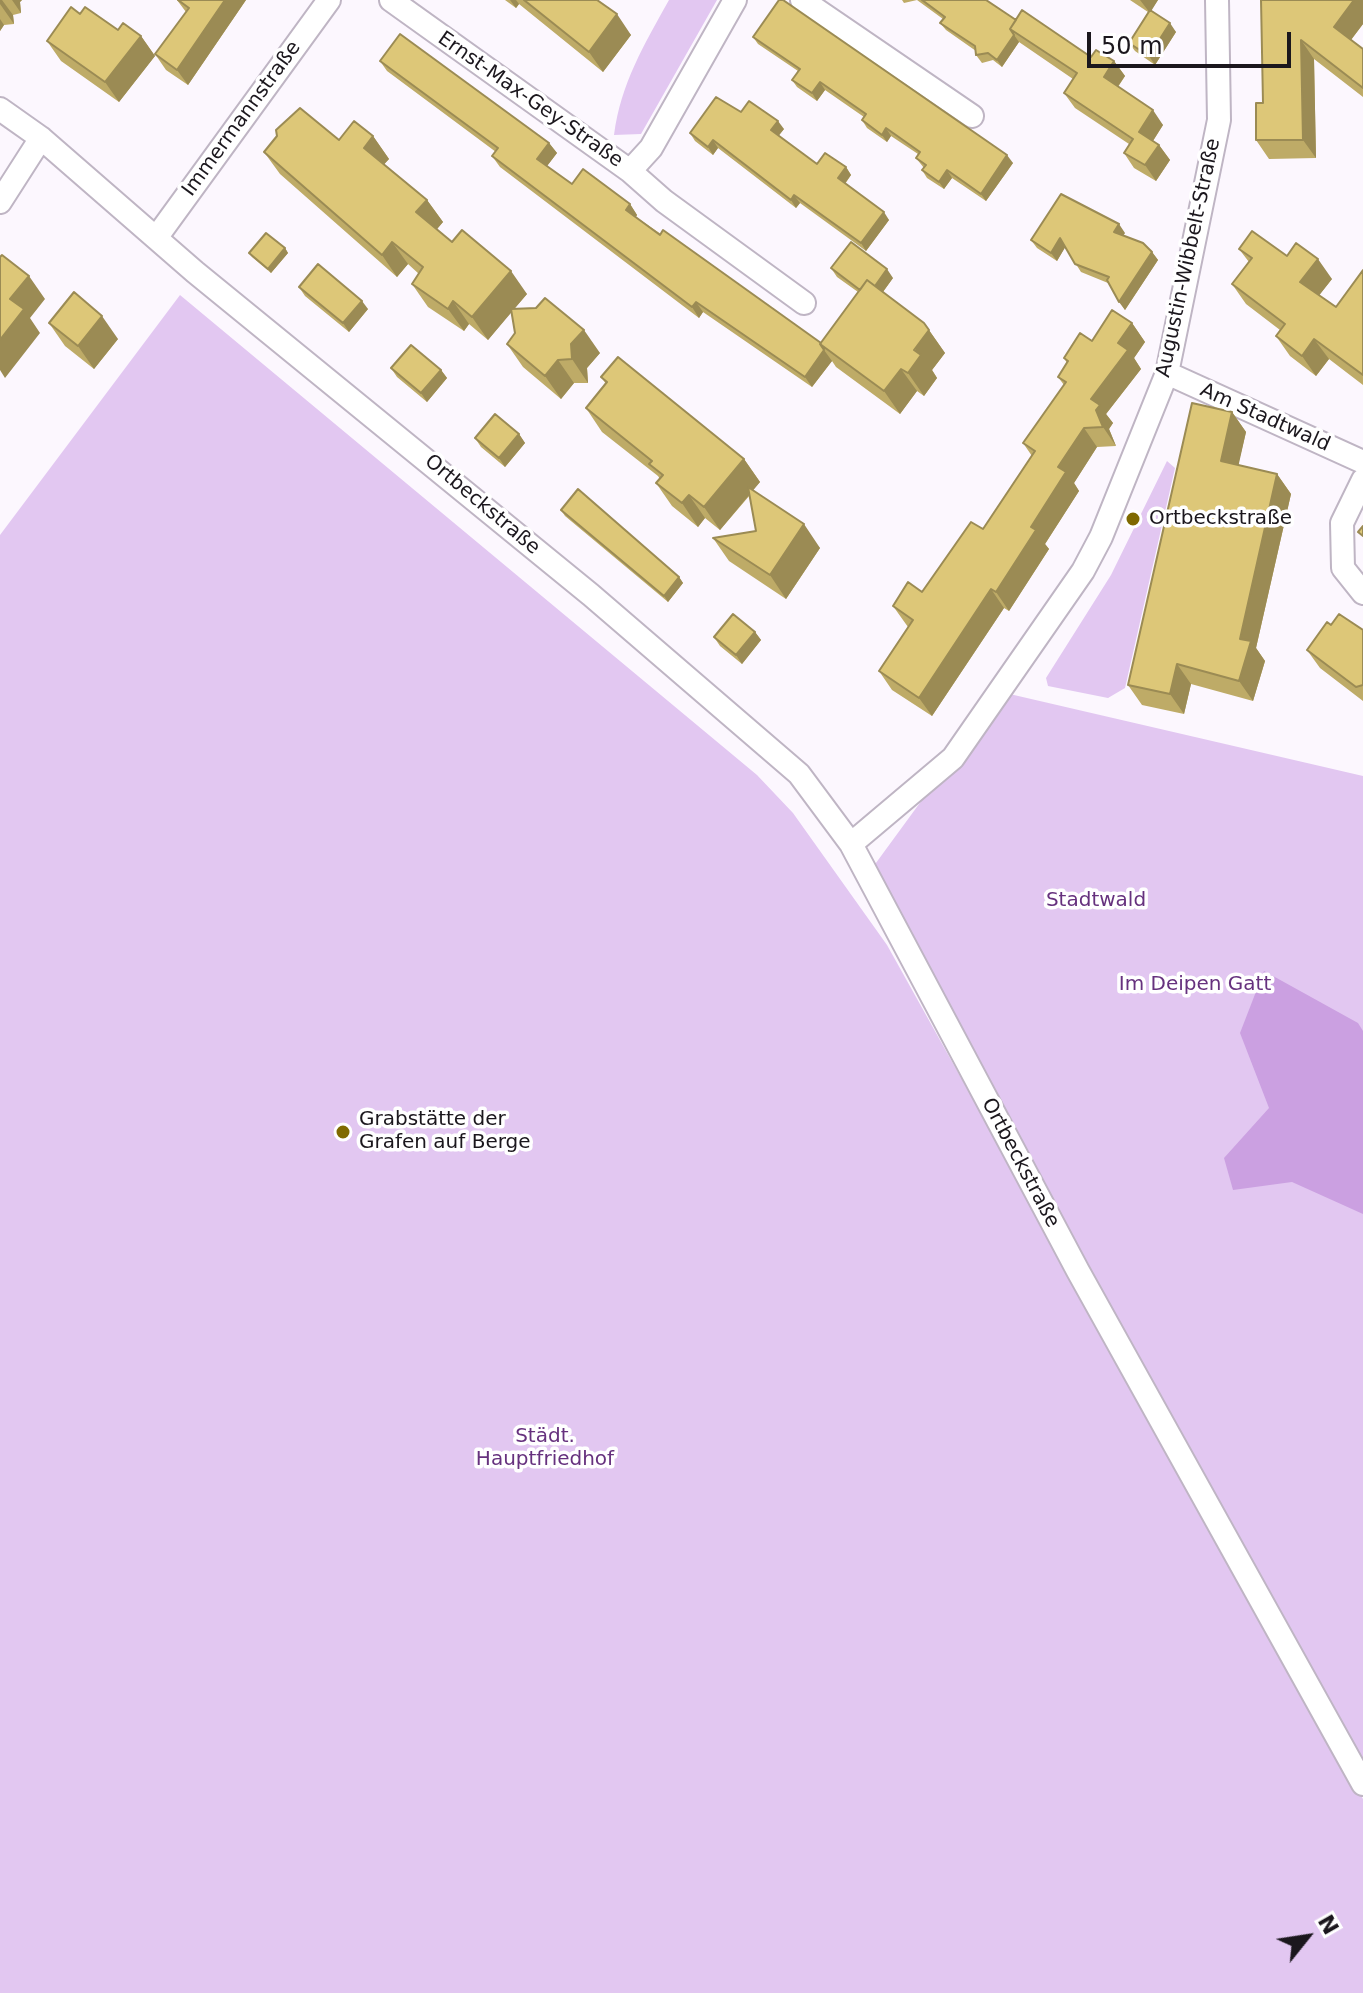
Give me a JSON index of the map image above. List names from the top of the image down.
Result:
{
  "streets": {
    "street": [
      "Ernst-Max-Gey-Straße",
      "Immermannstraße",
      "Augustin-Wibbelt-Straße",
      "Am Stadtwald",
      "Ortbeckstraße"
    ]
  },
  "crossings": [
    ["Immermannstraße", "Ortbeckstraße"],
    ["Augustin-Wibbelt-Straße", "Am Stadtwald"],
    ["Augustin-Wibbelt-Straße", "Ortbeckstraße"]
  ],
  "parks": ["Stadtwald", "Im Deipen Gatt", "Städt. Hauptfriedhof"],
  "places": ["Ortbeckstraße", "Grabstätte der Grafen auf Berge"],
  "scale_bar": "50 m",
  "north": "top right"
}
